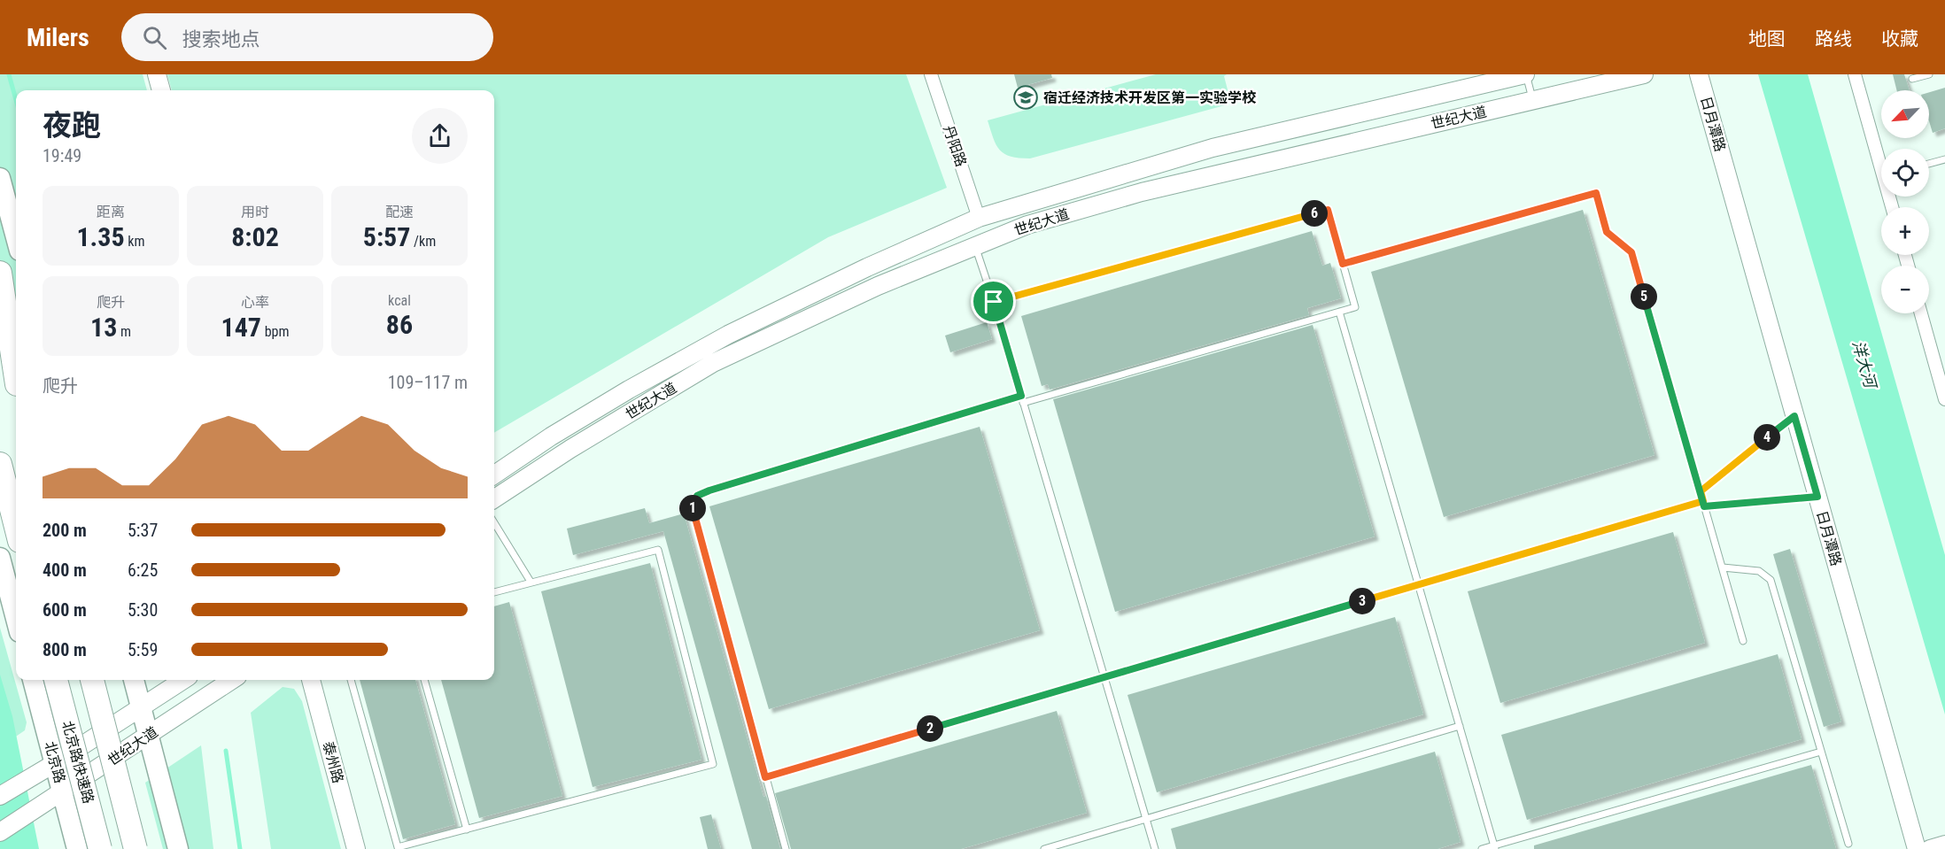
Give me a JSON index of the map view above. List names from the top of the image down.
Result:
{
  "streets": {
    "highway": ["北京路快速路"],
    "main road": ["北京路"],
    "street": [
      "世纪大道",
      "日月潭路",
      "丹阳路",
      "泰州路"
    ]
  },
  "crossings": [
    ["世纪大道", "丹阳路"],
    ["世纪大道", "北京路"]
  ],
  "water": ["洋大河"],
  "places": {
    "school or university": ["宿迁经济技术开发区第一实验学校"]
  },
  "north": "bottom left",
  "page": {
    "header": "Milers",
    "search": "搜索地点",
    "nav": ["地图", "路线", "收藏"],
    "map_buttons": ["+", "−"],
    "heading": ["夜跑", "19:49"],
    "stats": [
      ["距离", "1.35 km"],
      ["用时", "8:02"],
      ["配速", "5:57 /km"],
      ["爬升", "13 m"],
      ["心率", "147 bpm"],
      ["kcal", "86"]
    ],
    "pins": [
      "6",
      "5",
      "4",
      "1",
      "3",
      "2"
    ],
    "chart": ["爬升", "109–117 m"],
    "list": [
      {
        "name": "200 m",
        "note": "5:37"
      },
      {
        "name": "400 m",
        "note": "6:25"
      },
      {
        "name": "600 m",
        "note": "5:30"
      },
      {
        "name": "800 m",
        "note": "5:59"
      }
    ]
  }
}
